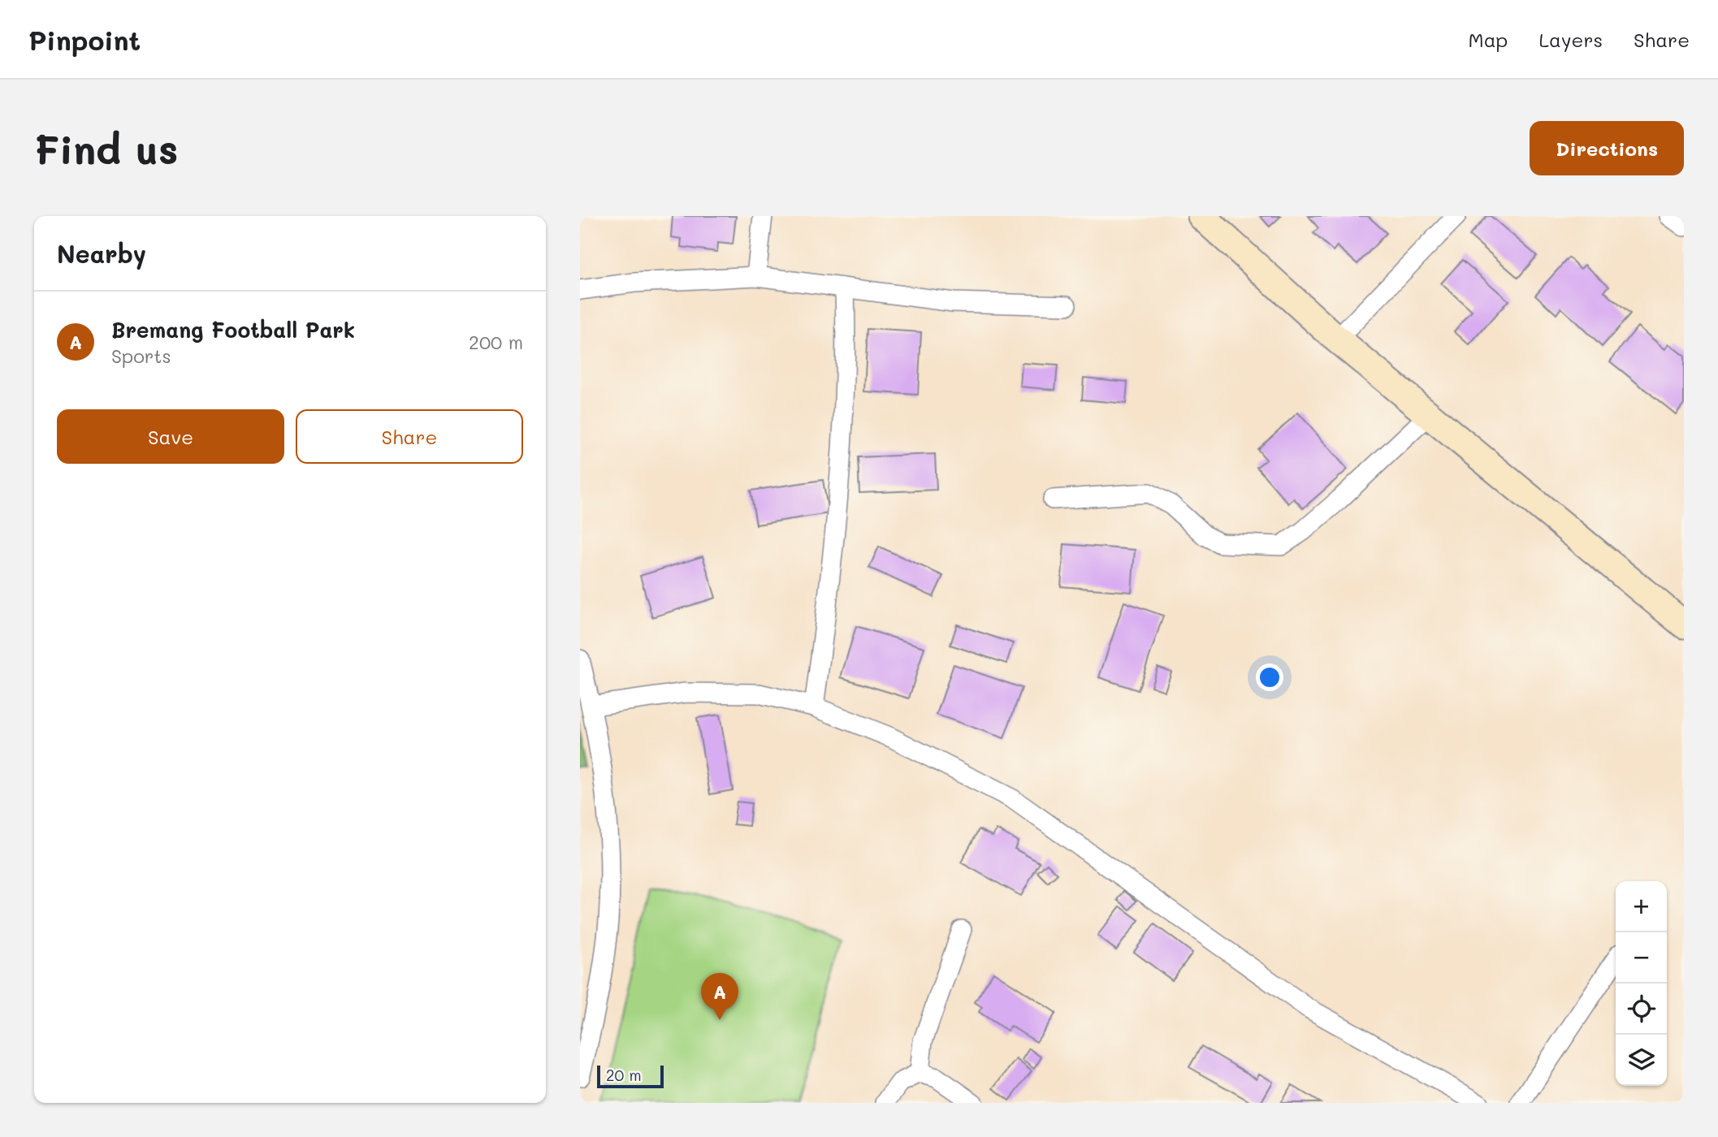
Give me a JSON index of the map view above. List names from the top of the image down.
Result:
{
  "scale_bar": "20 m",
  "page": {
    "header": "Pinpoint",
    "nav": ["Map", "Layers", "Share"],
    "buttons": [
      "Directions",
      ["Save", "Share"]
    ],
    "title": "Find us",
    "heading": "Nearby",
    "list": [
      {
        "mark": "A",
        "name": "Bremang Football Park",
        "note": "Sports",
        "value": "200 m"
      }
    ],
    "map_buttons": ["+", "−"],
    "pins": "A",
    "scale": "20 m"
  }
}
